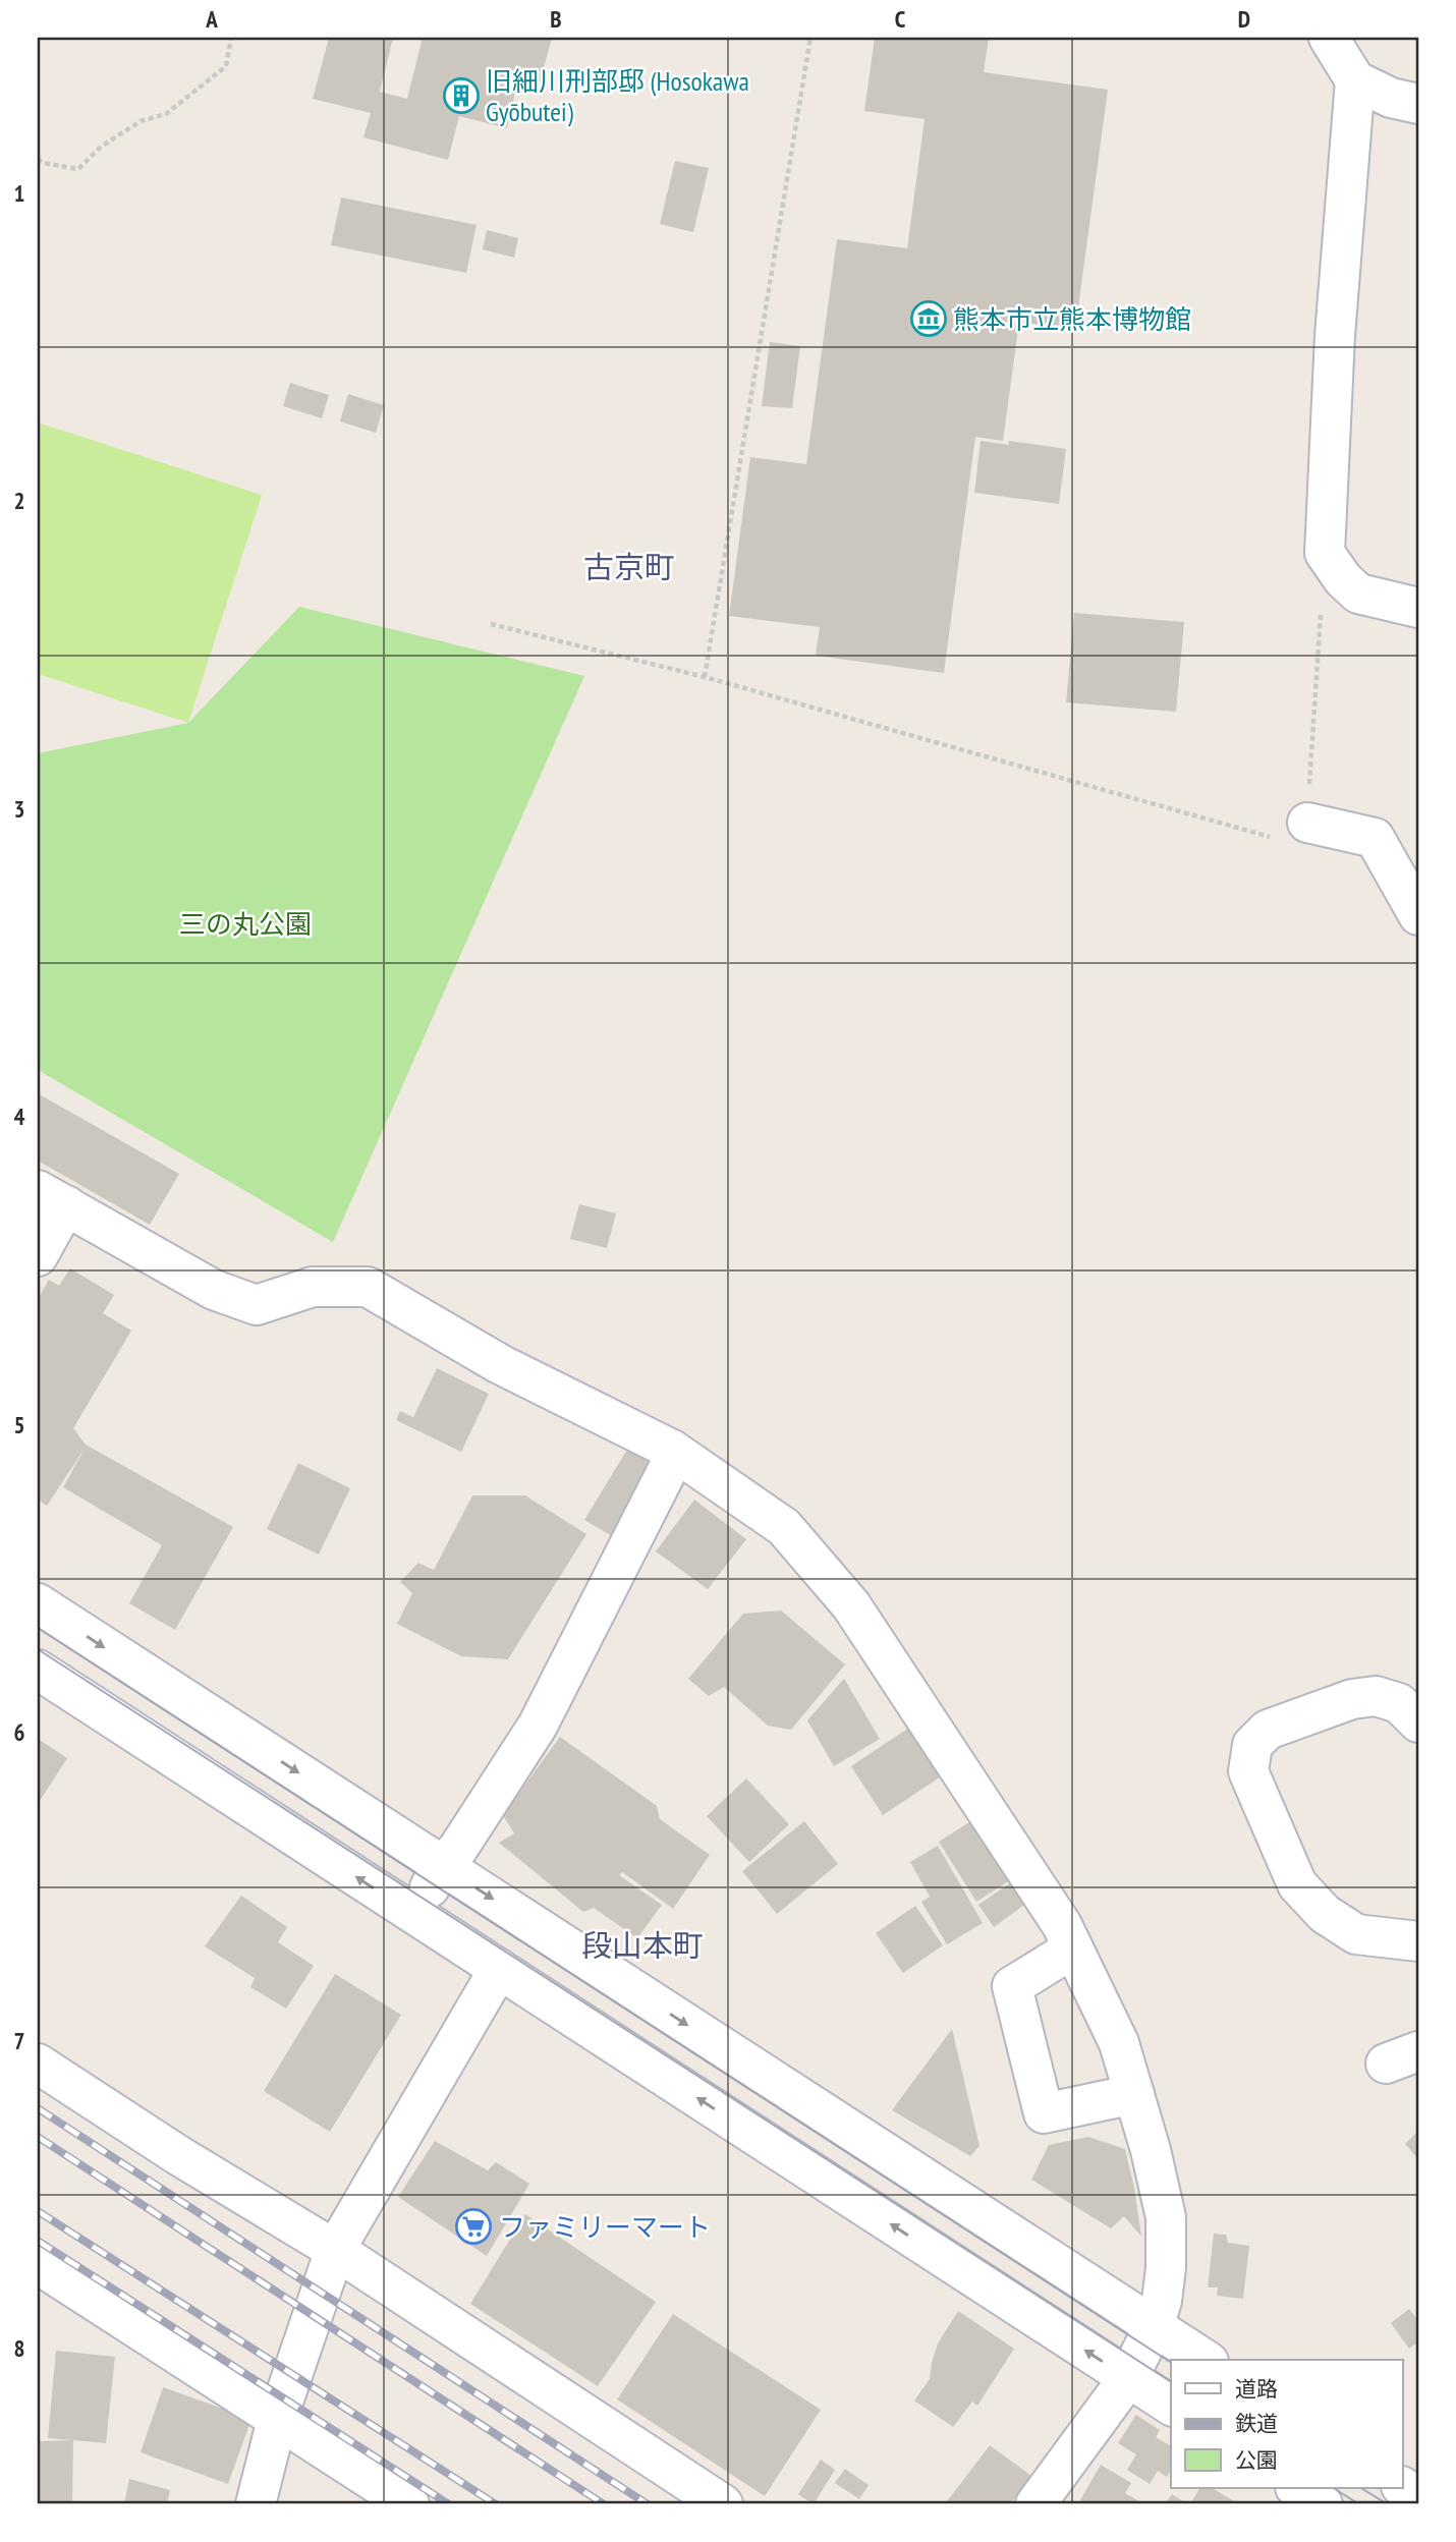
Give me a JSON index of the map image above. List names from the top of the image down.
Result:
{
  "districts": ["古京町", "段山本町"],
  "parks": ["三の丸公園"],
  "places": {
    "building": ["旧細川刑部邸 (Hosokawa Gyōbutei)"],
    "museum": ["熊本市立熊本博物館"],
    "supermarket": ["ファミリーマート"]
  },
  "legend": ["道路", "鉄道", "公園"],
  "grid": {
    "columns": [
      "A",
      "B",
      "C",
      "D"
    ],
    "rows": [
      "1",
      "2",
      "3",
      "4",
      "5",
      "6",
      "7",
      "8"
    ]
  }
}
